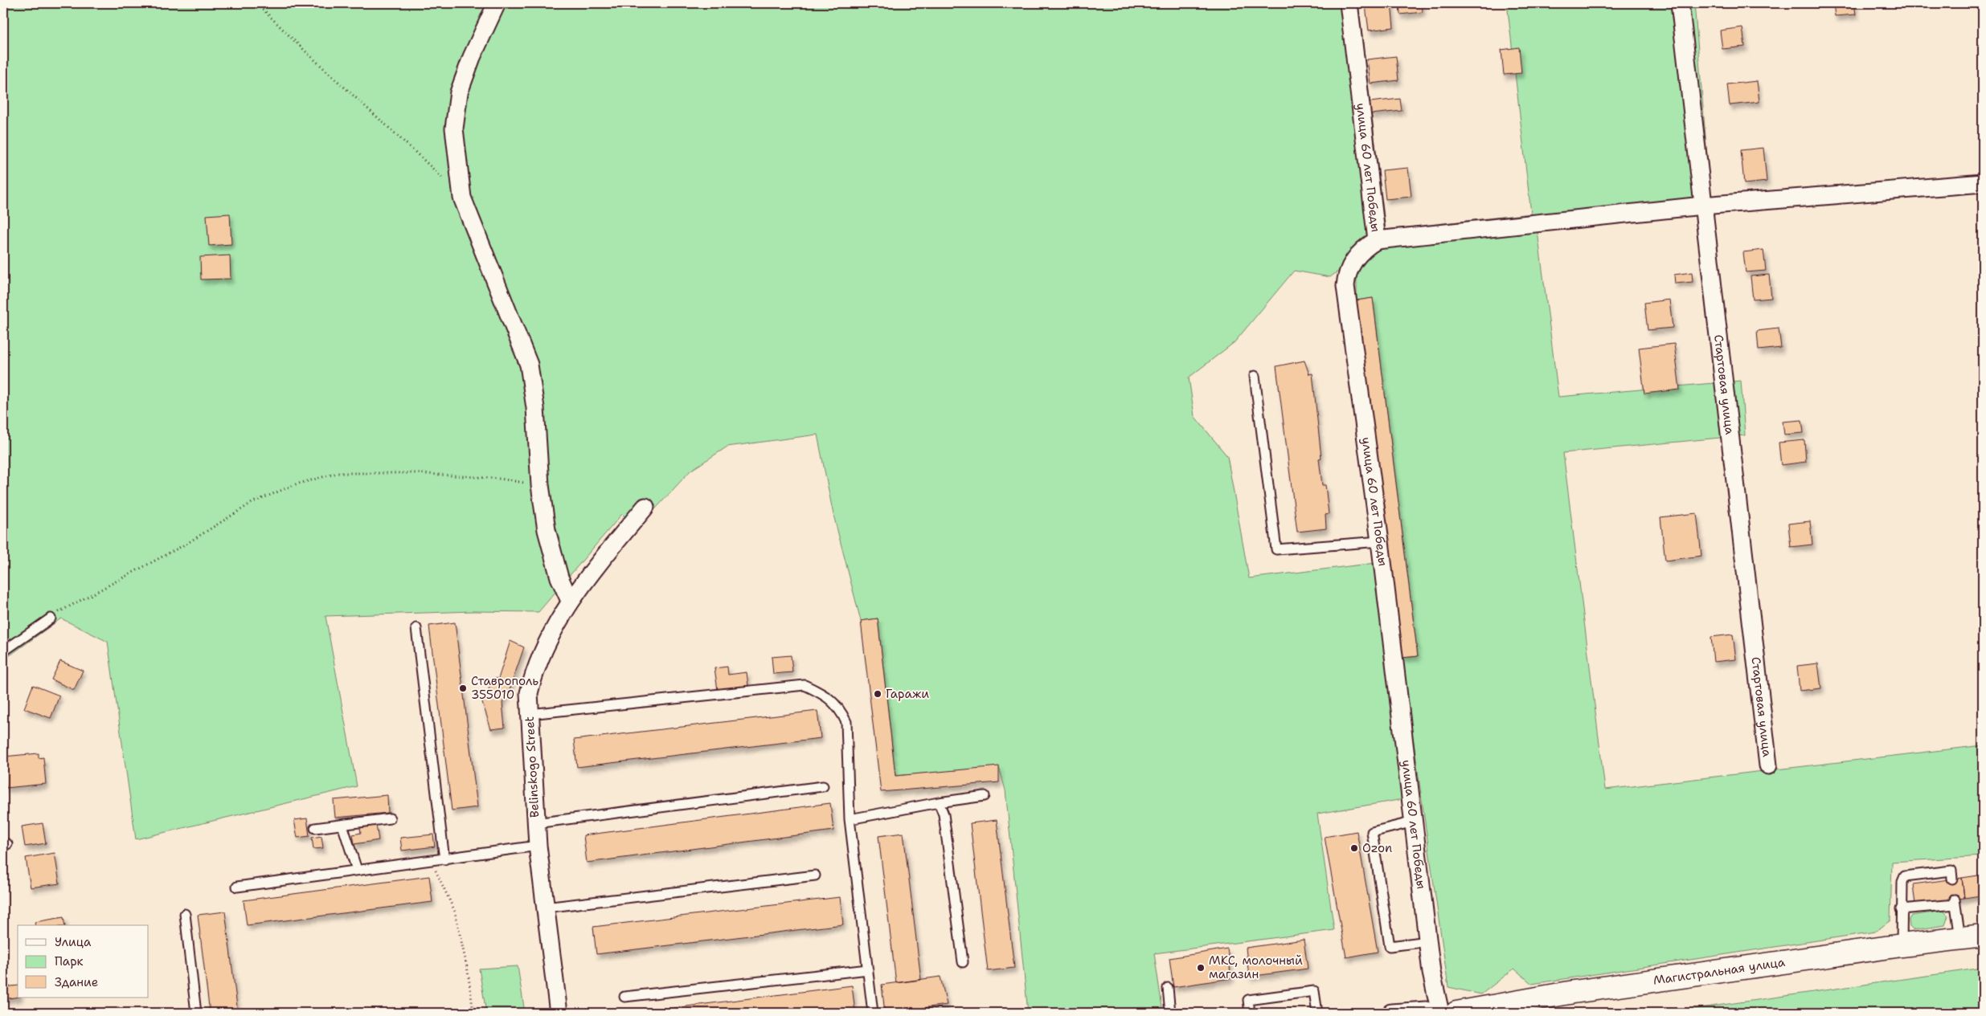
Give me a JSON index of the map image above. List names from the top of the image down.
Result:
{
  "streets": {
    "street": [
      "улица 60 лет Победы",
      "Стартовая улица",
      "Belinskogo Street",
      "Магистральная улица"
    ]
  },
  "places": [
    "Ставрополь 355010",
    "Гаражи",
    "Ozon",
    "МКС, молочный магазин"
  ],
  "legend": ["Улица", "Парк", "Здание"]
}
